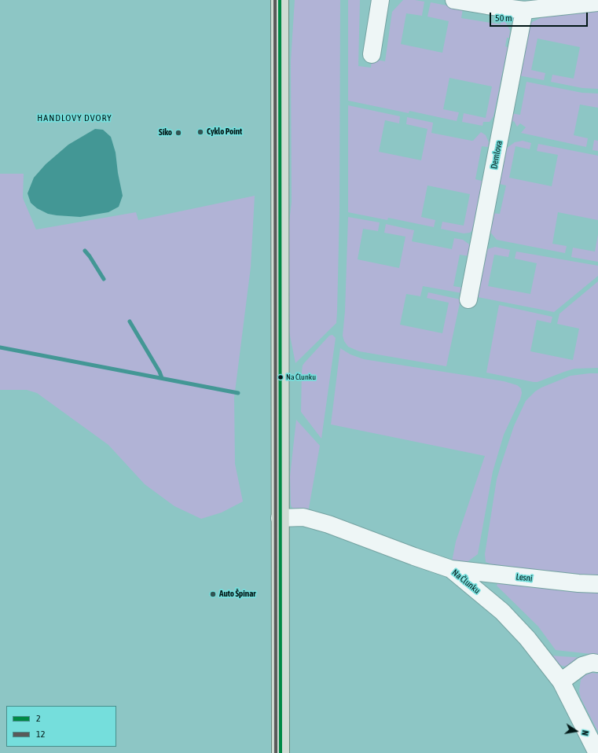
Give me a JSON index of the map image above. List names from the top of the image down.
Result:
{
  "streets": {
    "street": ["Demlova", "Lesní", "Na Člunku"]
  },
  "crossings": [
    ["Lesní", "Na Člunku"]
  ],
  "districts": ["HANDLOVY DVORY"],
  "places": [
    "Cyklo Point",
    "Siko",
    "Na Člunku",
    "Auto Špinar"
  ],
  "lines": ["transit line 2", "transit line 12"],
  "legend": ["2", "12"],
  "scale_bar": "50 m",
  "north": "right"
}
